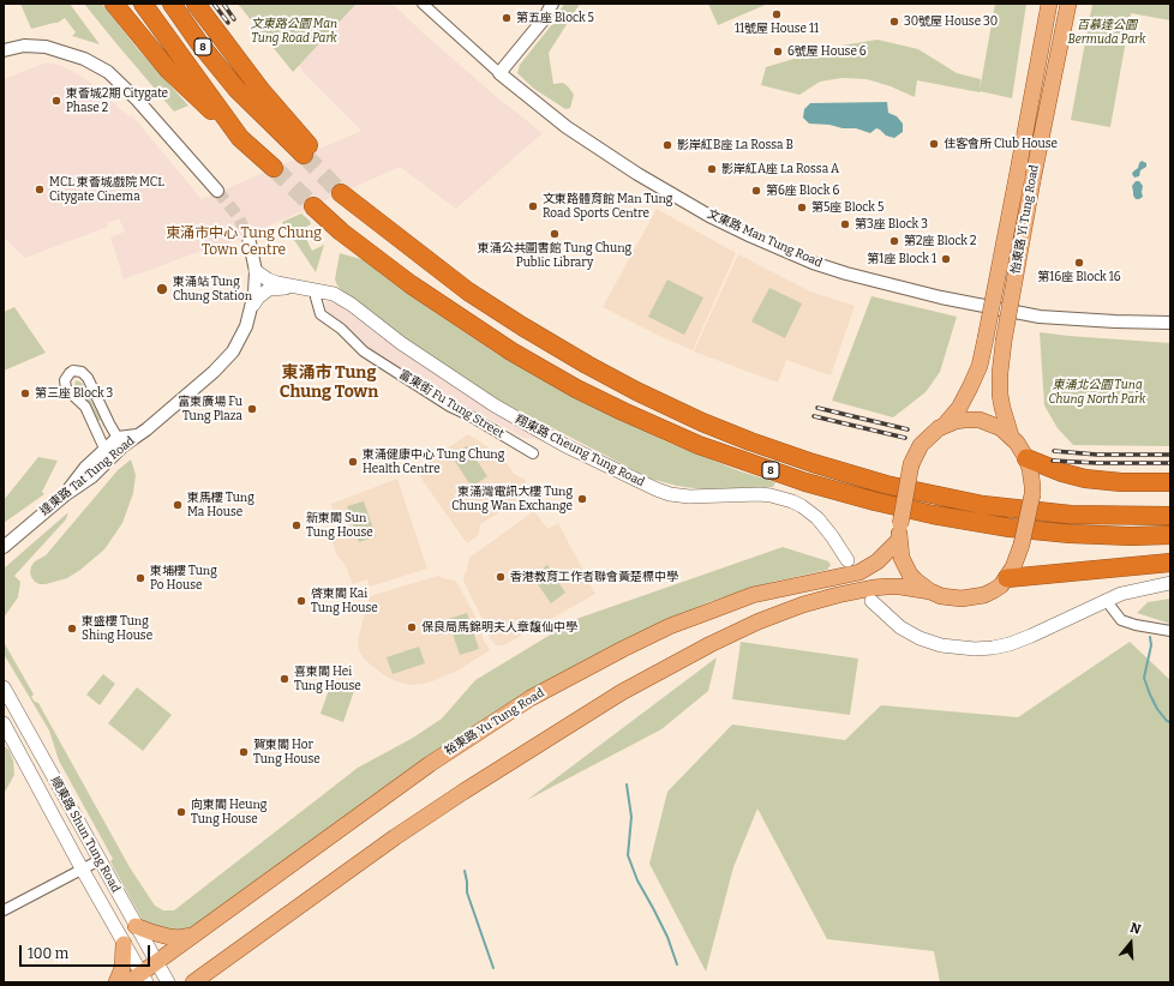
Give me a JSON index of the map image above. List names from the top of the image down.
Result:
{
  "streets": {
    "highway": ["8"],
    "main road": [
      "怡東路 Yi Tung Road",
      "翔東路 Cheung Tung Road",
      "裕東路 Yu Tung Road",
      "順東路 Shun Tung Road"
    ],
    "street": ["文東路 Man Tung Road", "富東街 Fu Tung Street", "達東路 Tat Tung Road"]
  },
  "crossings": [
    ["怡東路 Yi Tung Road", "裕東路 Yu Tung Road"],
    ["富東街 Fu Tung Street", "翔東路 Cheung Tung Road"],
    ["裕東路 Yu Tung Road", "順東路 Shun Tung Road"]
  ],
  "districts": ["東涌市中心 Tung Chung Town Centre", "東涌市 Tung Chung Town"],
  "parks": ["文東路公園 Man Tung Road Park", "百慕達公園 Bermuda Park", "東涌北公園 Tung Chung North Park"],
  "places": [
    "11號屋 House 11",
    "第五座 Block 5",
    "30號屋 House 30",
    "6號屋 House 6",
    "東薈城2期 Citygate Phase 2",
    "住客會所 Club House",
    "影岸紅B座 La Rossa B",
    "影岸紅A座 La Rossa A",
    "MCL 東薈城戲院 MCL Citygate Cinema",
    "第6座 Block 6",
    "文東路體育館 Man Tung Road Sports Centre",
    "第5座 Block 5",
    "第3座 Block 3",
    "東涌公共圖書館 Tung Chung Public Library",
    "第2座 Block 2",
    "第1座 Block 1",
    "第16座 Block 16",
    "東涌站 Tung Chung Station",
    "第三座 Block 3",
    "富東廣場 Fu Tung Plaza",
    "東涌健康中心 Tung Chung Health Centre",
    "東涌灣電訊大樓 Tung Chung Wan Exchange",
    "東馬樓 Tung Ma House",
    "新東閣 Sun Tung House",
    "香港教育工作者聯會黃楚標中學",
    "東埔樓 Tung Po House",
    "啓東閣 Kai Tung House",
    "保良局馬錦明夫人章馥仙中學",
    "東盛樓 Tung Shing House",
    "喜東閣 Hei Tung House",
    "賀東閣 Hor Tung House",
    "向東閣 Heung Tung House"
  ],
  "scale_bar": "100 m",
  "north": "top"
}
